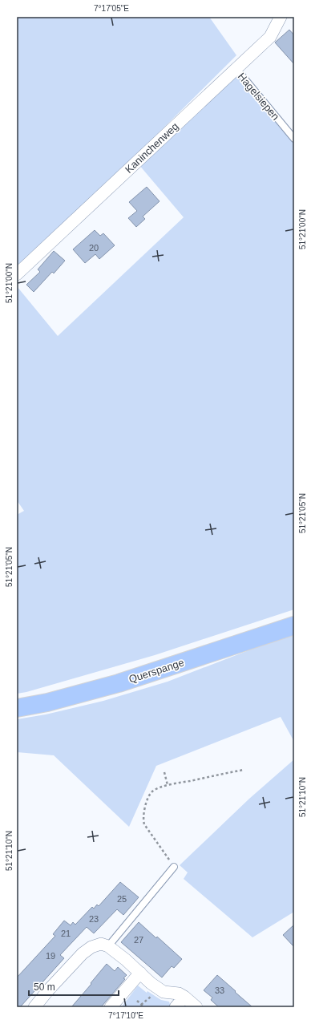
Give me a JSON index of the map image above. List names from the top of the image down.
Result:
{
  "streets": {
    "main road": ["Querspange"],
    "street": ["Kaninchenweg"],
    "lane": ["Hagelsiepen"]
  },
  "crossings": [
    ["Hagelsiepen", "Kaninchenweg"]
  ],
  "house_numbers": [
    "20",
    "25",
    "23",
    "21",
    "27",
    "19",
    "33"
  ],
  "scale_bar": "50 m",
  "coordinates": [
    "7°17'05\"E",
    "51°21'00\"N",
    "51°21'05\"N",
    "51°21'10\"N",
    "7°17'10\"E"
  ]
}
